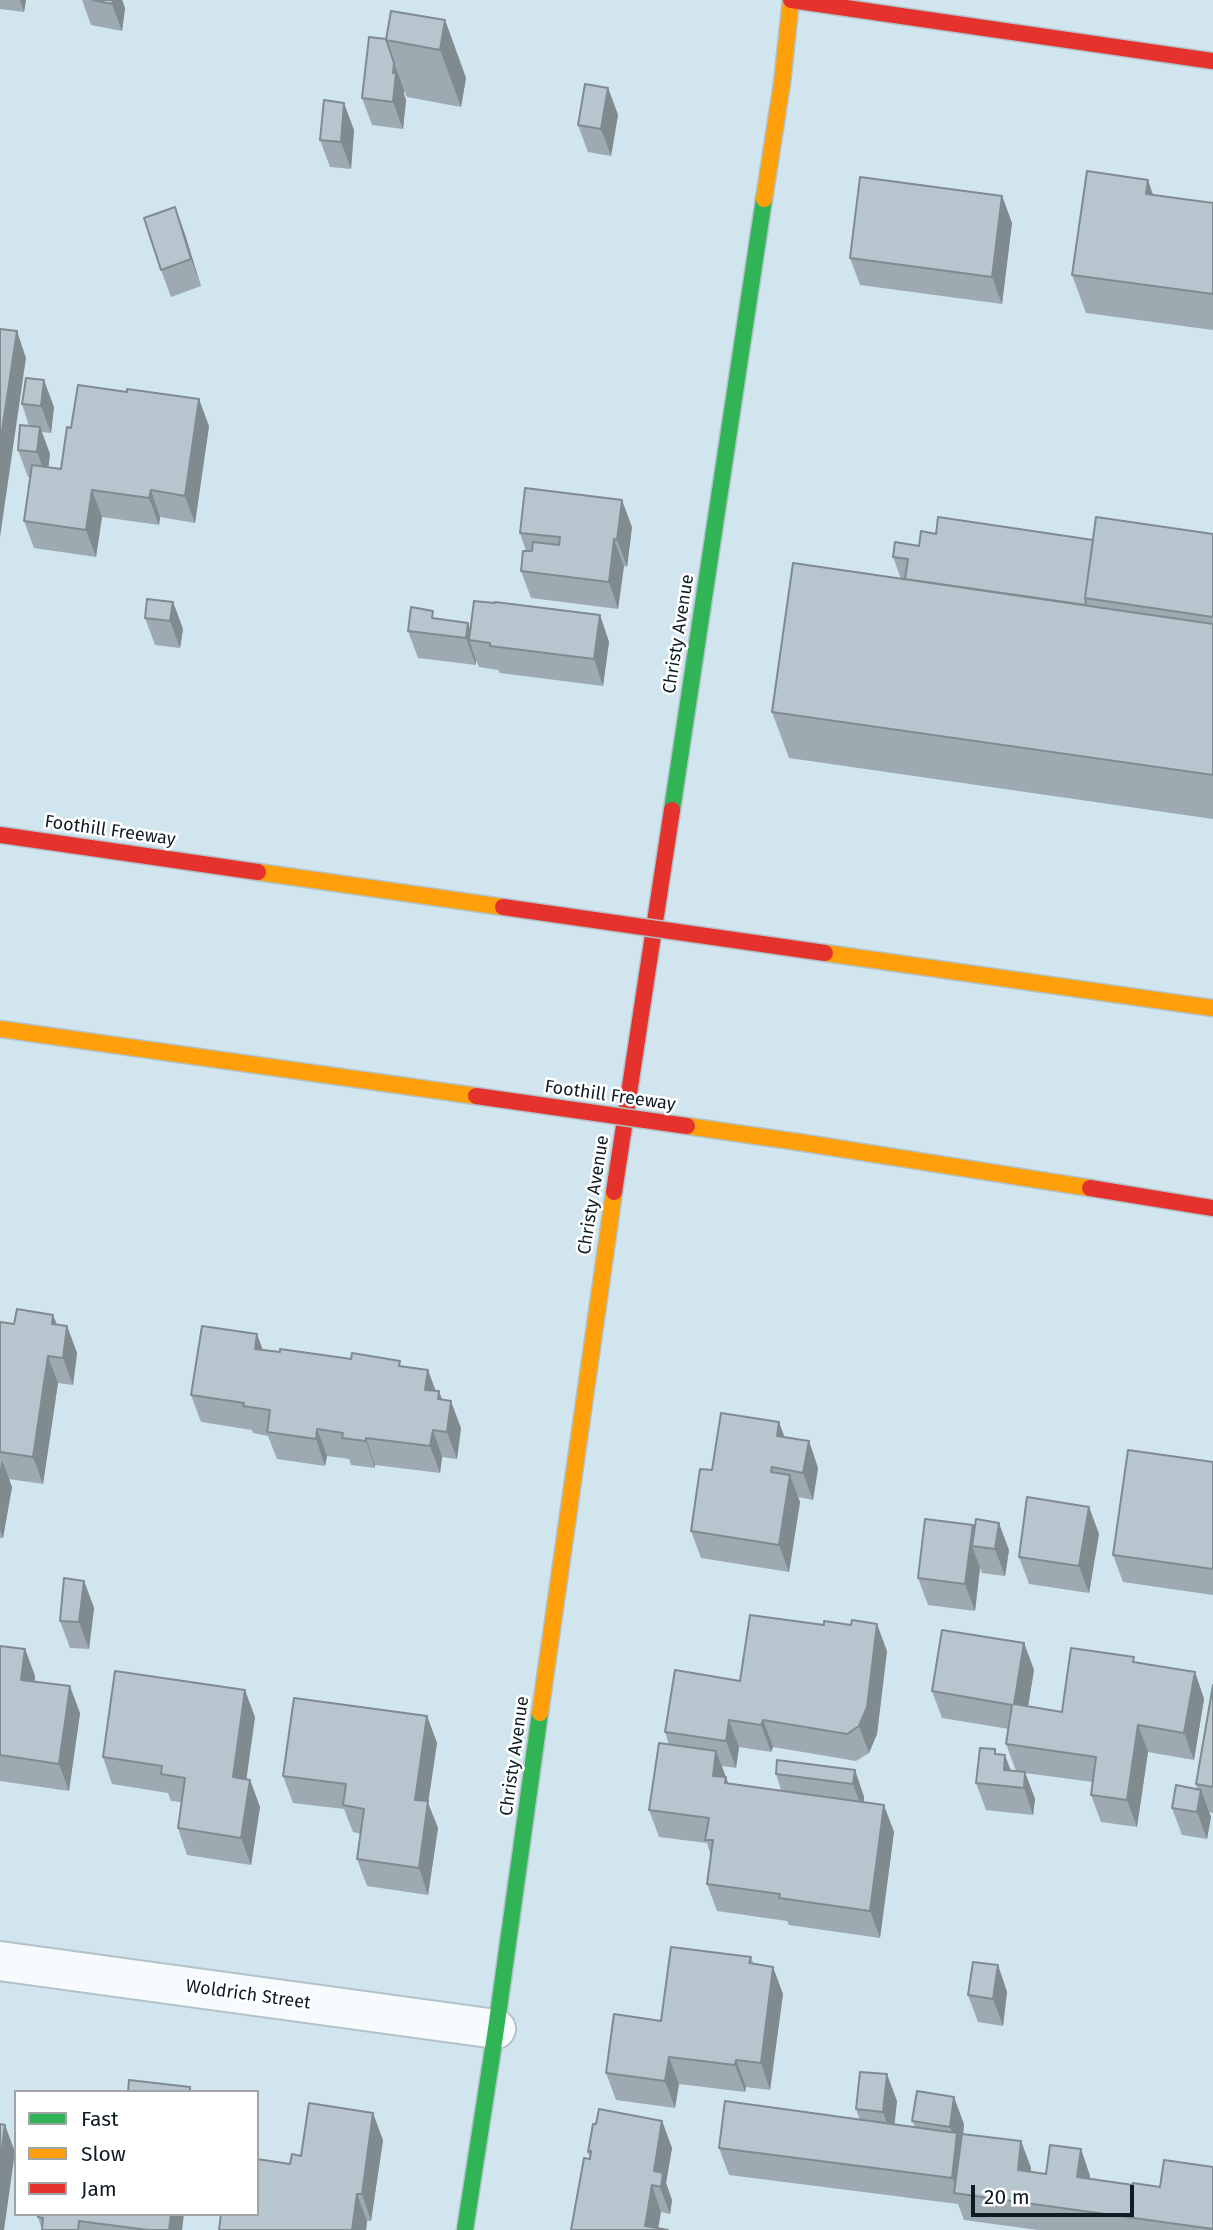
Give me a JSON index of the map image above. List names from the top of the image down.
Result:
{
  "streets": {
    "main road": ["Christy Avenue", "Foothill Freeway"],
    "street": ["Woldrich Street"]
  },
  "crossings": [
    ["Christy Avenue", "Woldrich Street"]
  ],
  "legend": ["Fast", "Slow", "Jam"],
  "scale_bar": "20 m"
}
